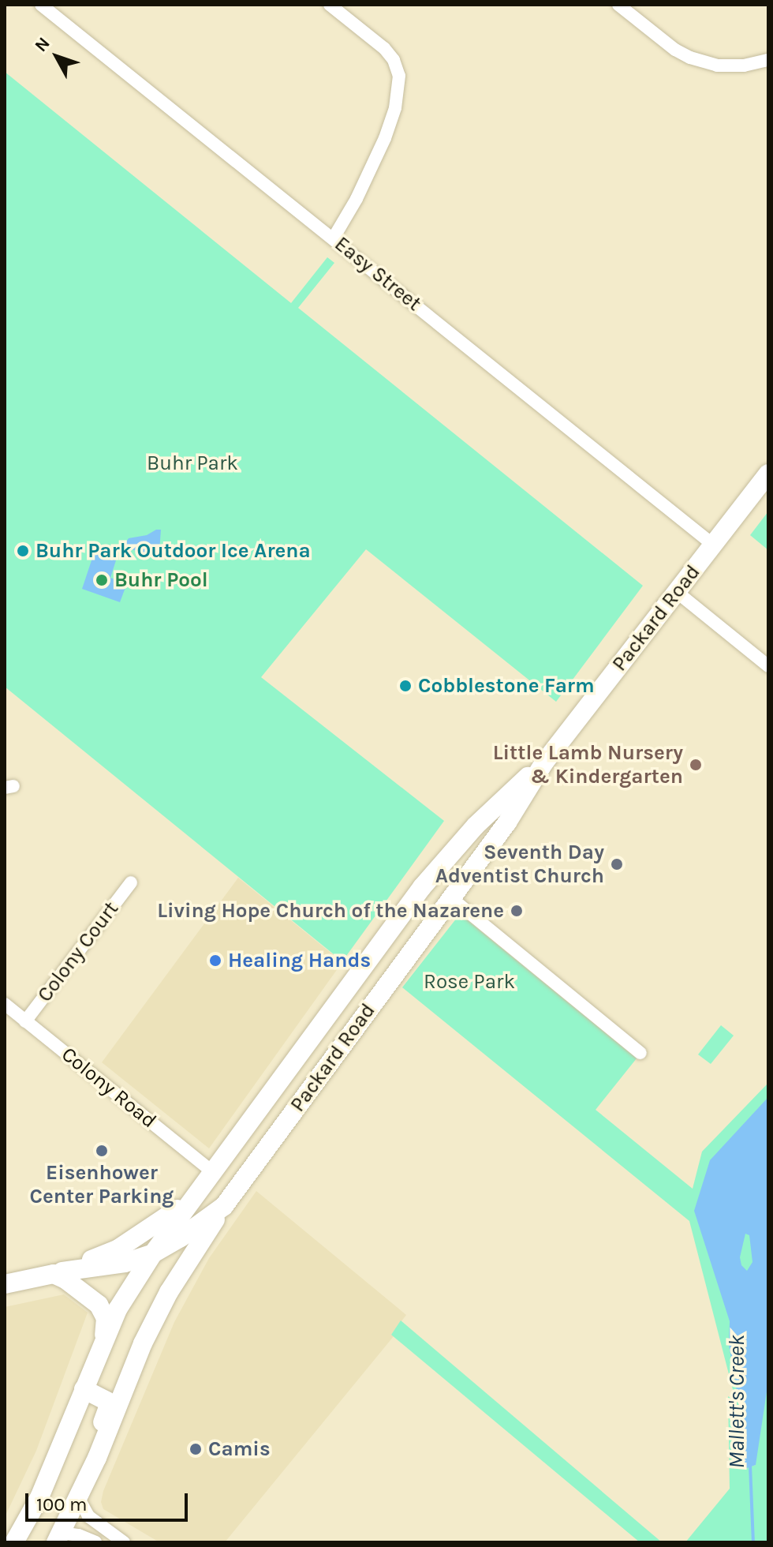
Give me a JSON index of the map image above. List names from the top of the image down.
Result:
{
  "streets": {
    "main road": ["Packard Road"],
    "street": ["Easy Street", "Colony Court", "Colony Road"]
  },
  "crossings": [
    ["Easy Street", "Packard Road"],
    ["Packard Road", "Colony Road"],
    ["Colony Court", "Colony Road"]
  ],
  "water": ["Mallett's Creek"],
  "parks": ["Buhr Park", "Rose Park"],
  "places": [
    "Buhr Park Outdoor Ice Arena",
    "Buhr Pool",
    "Cobblestone Farm",
    "Little Lamb Nursery & Kindergarten",
    "Seventh Day Adventist Church",
    "Living Hope Church of the Nazarene",
    "Healing Hands",
    "Eisenhower Center Parking",
    "Camis"
  ],
  "scale_bar": "100 m",
  "north": "top left"
}
